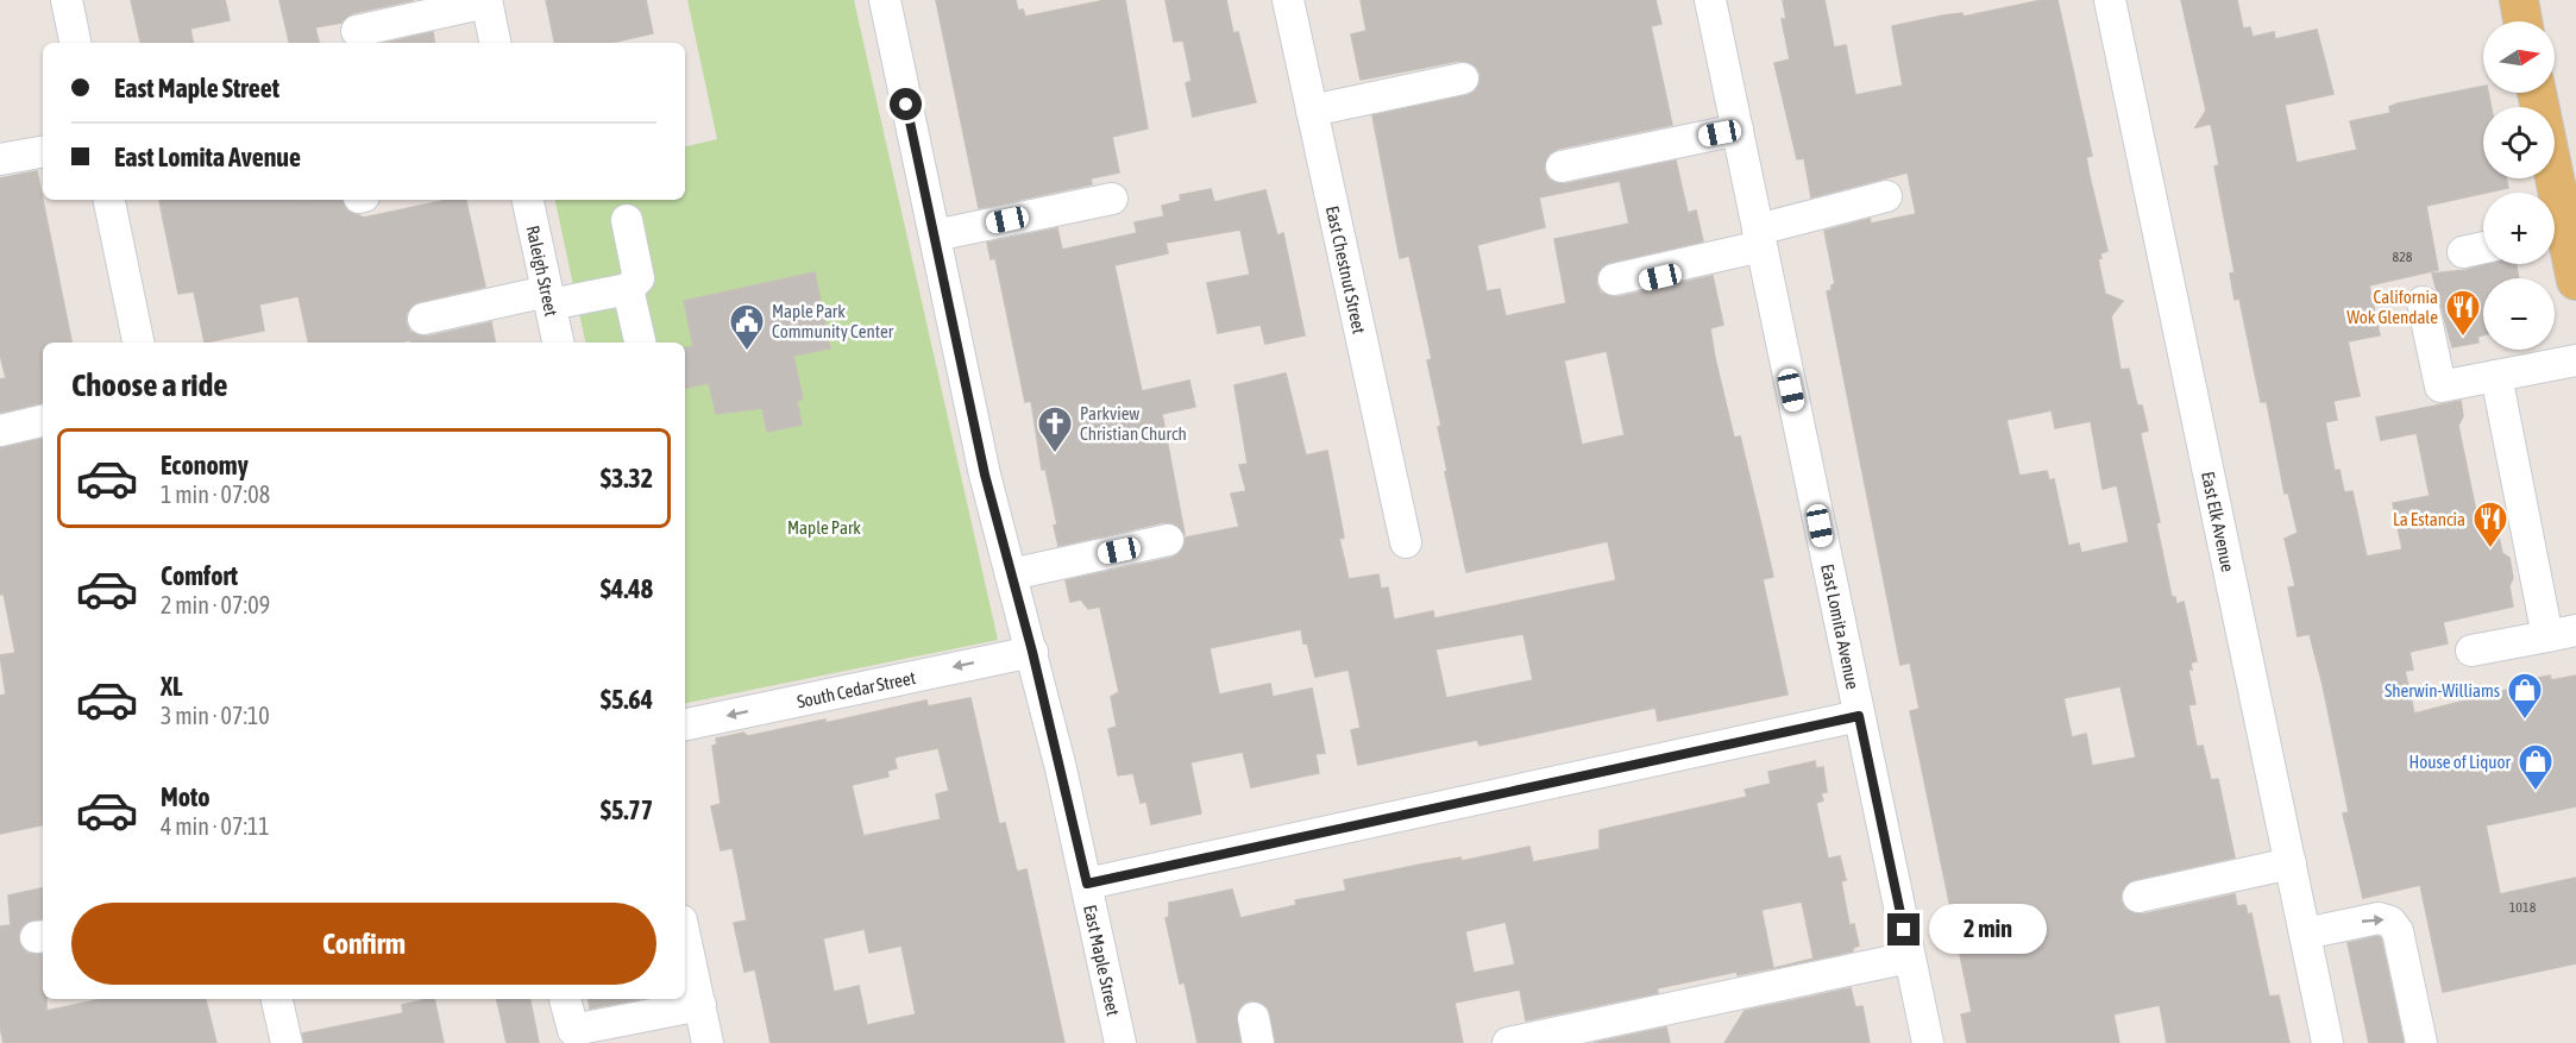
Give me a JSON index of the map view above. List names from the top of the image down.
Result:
{
  "streets": {
    "street": [
      "Raleigh Street",
      "East Chestnut Street",
      "East Elk Avenue",
      "East Lomita Avenue",
      "South Cedar Street",
      "East Maple Street"
    ]
  },
  "crossings": [
    ["South Cedar Street", "East Maple Street"]
  ],
  "one_way": ["South Cedar Street"],
  "parks": ["Maple Park"],
  "places": {
    "restaurant": ["California Wok Glendale", "La Estancia"],
    "public building": ["Maple Park Community Center"],
    "church": ["Parkview Christian Church"],
    "shop": ["Sherwin-Williams", "House of Liquor"]
  },
  "house_numbers": ["828", "1018"],
  "north": "right",
  "page": {
    "map_buttons": ["+", "−"],
    "banner": ["East Maple Street", "East Lomita Avenue"],
    "heading": "Choose a ride",
    "list": [
      {
        "name": "Economy",
        "note": "1 min · 07:08",
        "value": "$3.32"
      },
      {
        "name": "Comfort",
        "note": "2 min · 07:09",
        "value": "$4.48"
      },
      {
        "name": "XL",
        "note": "3 min · 07:10",
        "value": "$5.64"
      },
      {
        "name": "Moto",
        "note": "4 min · 07:11",
        "value": "$5.77"
      }
    ],
    "buttons": "Confirm",
    "bubble": "2 min"
  }
}
